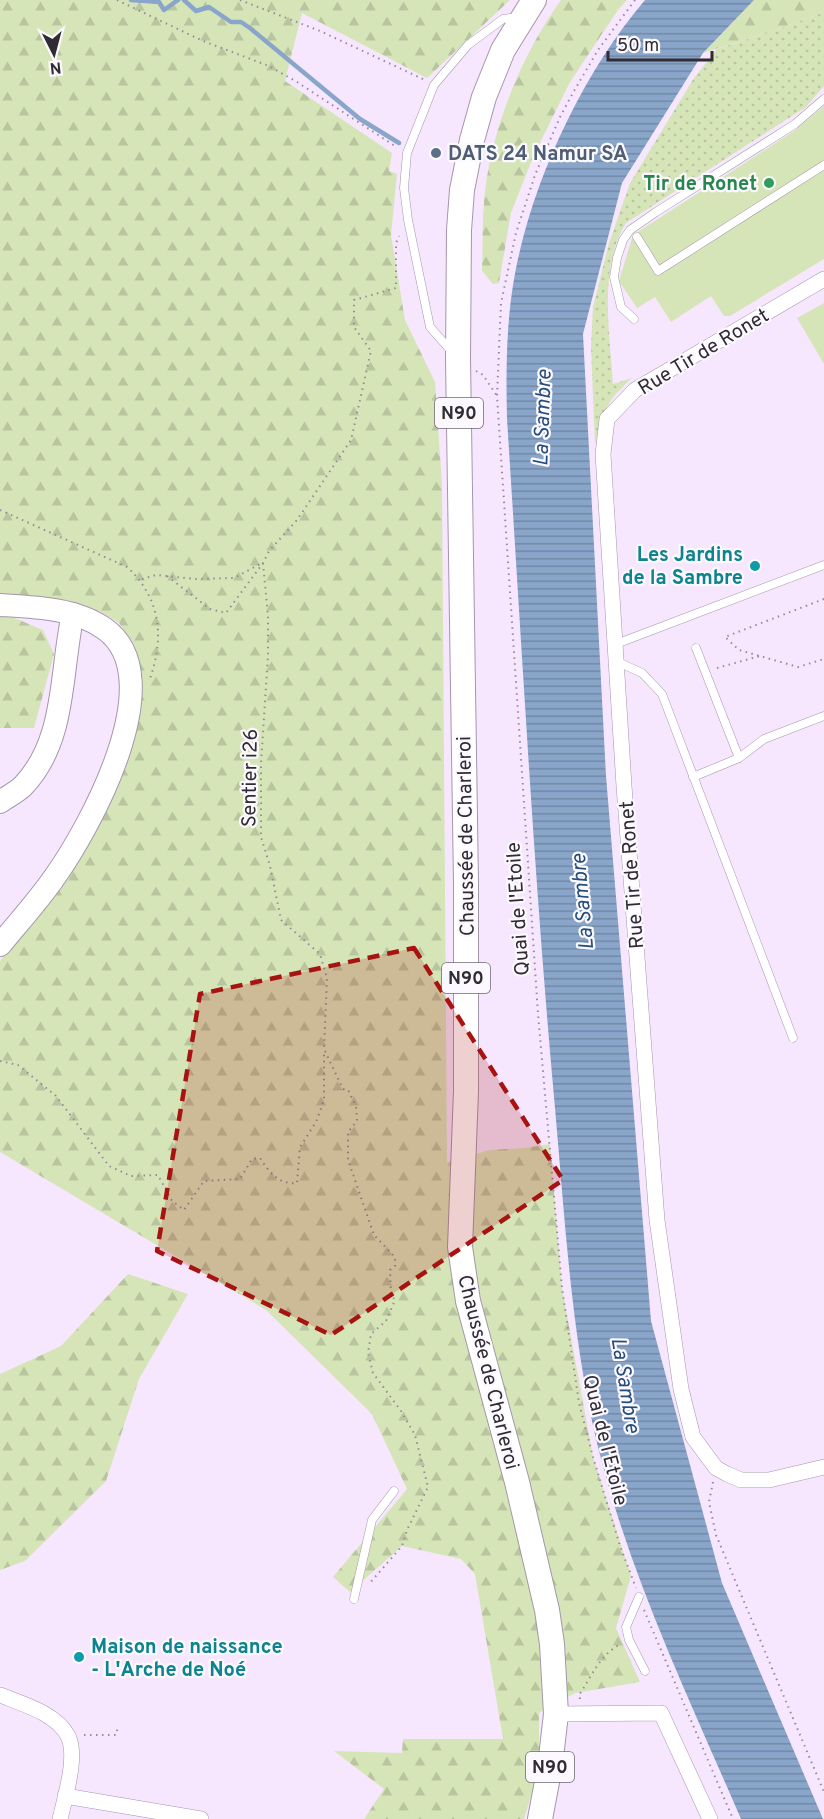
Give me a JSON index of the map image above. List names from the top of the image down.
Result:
{
  "streets": {
    "main road": ["N90", "Chaussée de Charleroi"],
    "street": ["Rue Tir de Ronet"],
    "path": ["Sentier i26", "Quai de l'Etoile"]
  },
  "water": ["La Sambre"],
  "places": [
    "DATS 24 Namur SA",
    "Tir de Ronet",
    "Les Jardins de la Sambre",
    "Maison de naissance - L'Arche de Noé"
  ],
  "scale_bar": "50 m",
  "north": "bottom"
}
